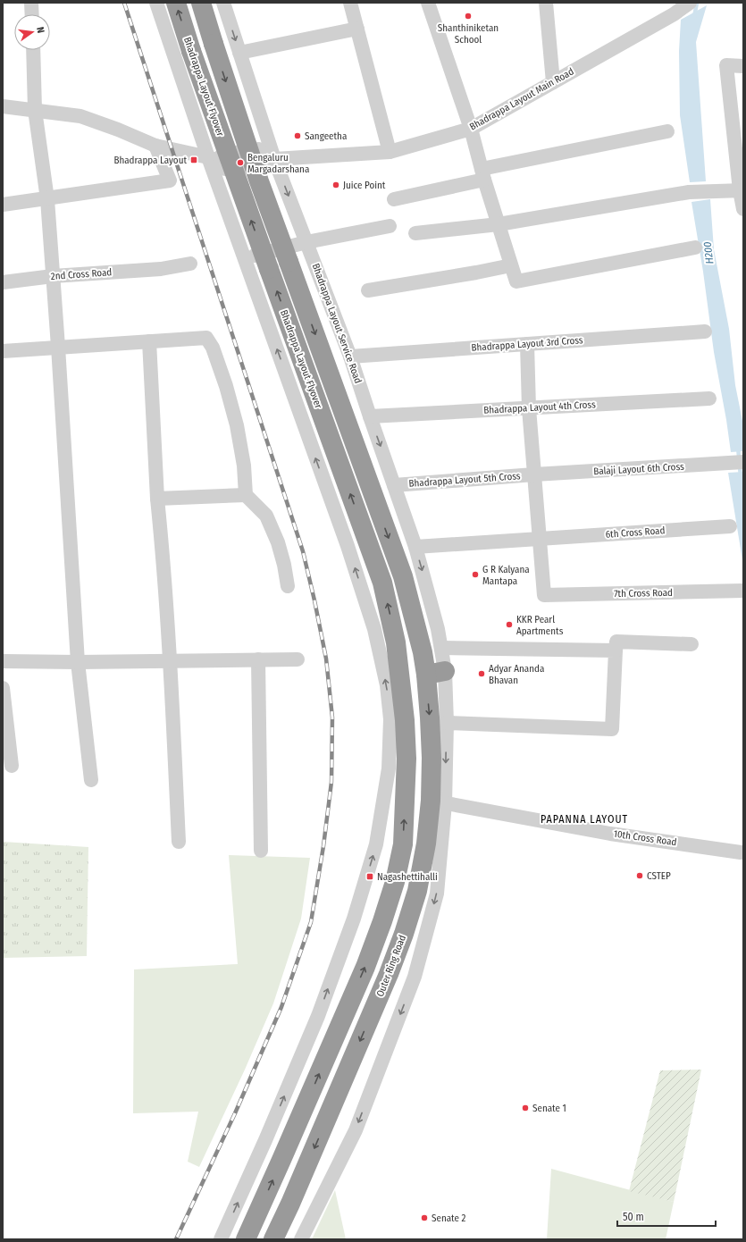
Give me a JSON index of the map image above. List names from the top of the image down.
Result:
{
  "streets": {
    "highway": ["Bhadrappa Layout Flyover", "Outer Ring Road"],
    "street": [
      "Bhadrappa Layout Main Road",
      "2nd Cross Road",
      "Bhadrappa Layout Service Road",
      "Bhadrappa Layout 3rd Cross",
      "Bhadrappa Layout 4th Cross",
      "Balaji Layout 6th Cross",
      "Bhadrappa Layout 5th Cross",
      "6th Cross Road",
      "7th Cross Road",
      "10th Cross Road"
    ]
  },
  "crossings": [
    ["Bhadrappa Layout Main Road", "Bhadrappa Layout Service Road"],
    ["Bhadrappa Layout Service Road", "Bhadrappa Layout 3rd Cross"],
    ["Bhadrappa Layout Service Road", "Bhadrappa Layout 4th Cross"],
    ["Bhadrappa Layout Service Road", "Bhadrappa Layout 5th Cross"],
    ["Bhadrappa Layout Service Road", "6th Cross Road"],
    ["Bhadrappa Layout Service Road", "10th Cross Road"],
    ["Bhadrappa Layout Service Road", "Outer Ring Road"],
    ["Balaji Layout 6th Cross", "Bhadrappa Layout 5th Cross"],
    ["6th Cross Road", "7th Cross Road"],
    ["10th Cross Road", "Outer Ring Road"]
  ],
  "districts": ["PAPANNA LAYOUT"],
  "water": ["H200"],
  "places": {
    "other": [
      "Shanthiniketan School",
      "Sangeetha",
      "Bengaluru Margadarshana",
      "Juice Point",
      "G R Kalyana Mantapa",
      "KKR Pearl Apartments",
      "Adyar Ananda Bhavan",
      "CSTEP",
      "Senate 1",
      "Senate 2"
    ],
    "transit": ["Bhadrappa Layout", "Nagashettihalli"]
  },
  "scale_bar": "50 m",
  "north": "right"
}
